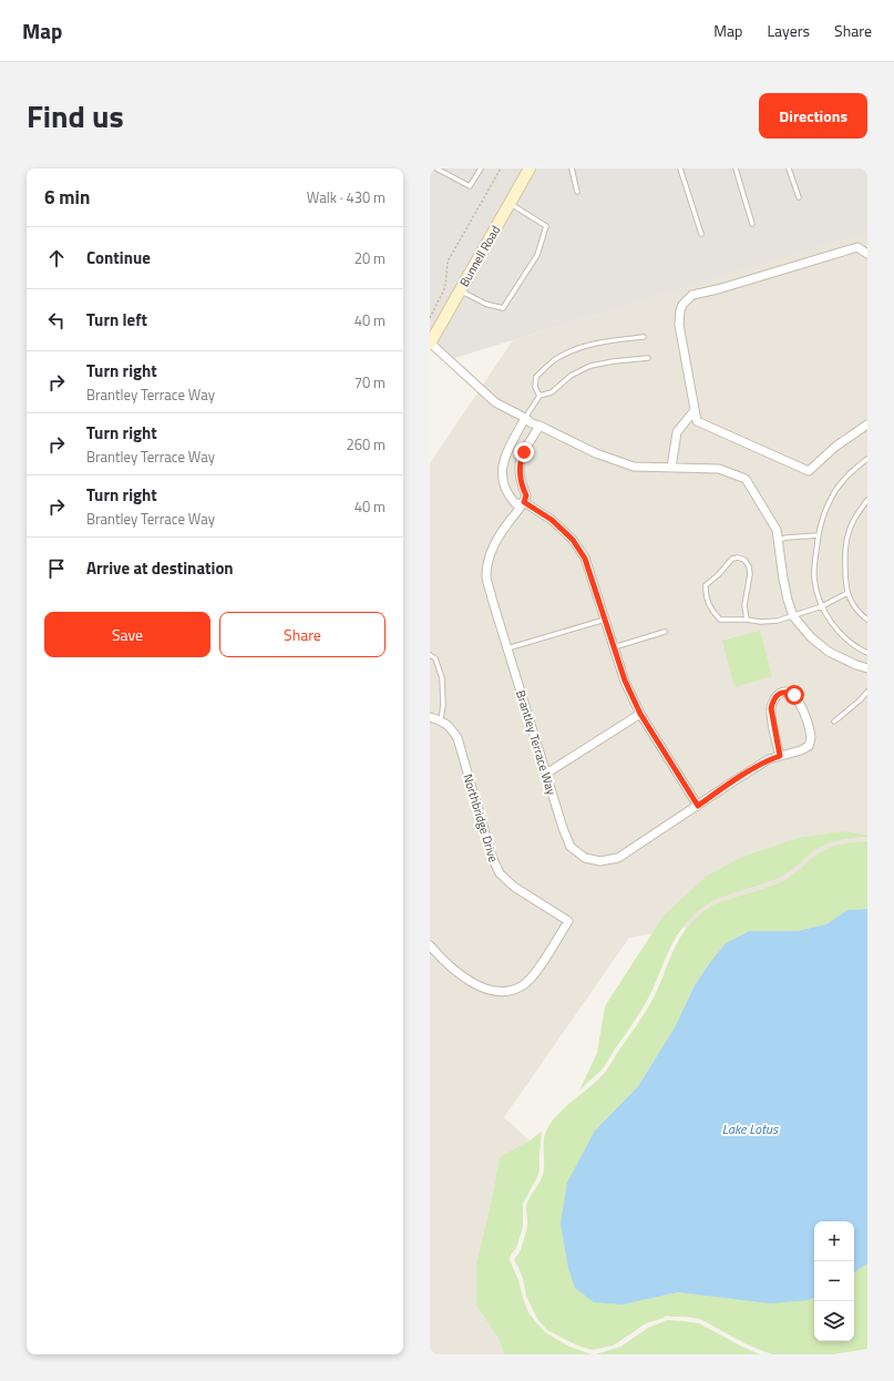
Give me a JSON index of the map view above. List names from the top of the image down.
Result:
{
  "streets": {
    "main road": ["Bunnell Road"],
    "street": ["Brantley Terrace Way", "Northbridge Drive"]
  },
  "water": ["Lake Lotus"],
  "page": {
    "header": "Map",
    "nav": ["Map", "Layers", "Share"],
    "title": "Find us",
    "buttons": [
      "Directions",
      ["Save", "Share"]
    ],
    "heading": ["6 min", "Walk · 430 m"],
    "list": [
      ["Continue", "20 m"],
      ["Turn left", "40 m"],
      ["Turn right", "Brantley Terrace Way", "70 m"],
      ["Turn right", "Brantley Terrace Way", "260 m"],
      ["Turn right", "Brantley Terrace Way", "40 m"],
      "Arrive at destination"
    ],
    "map_buttons": ["+", "−"]
  }
}
